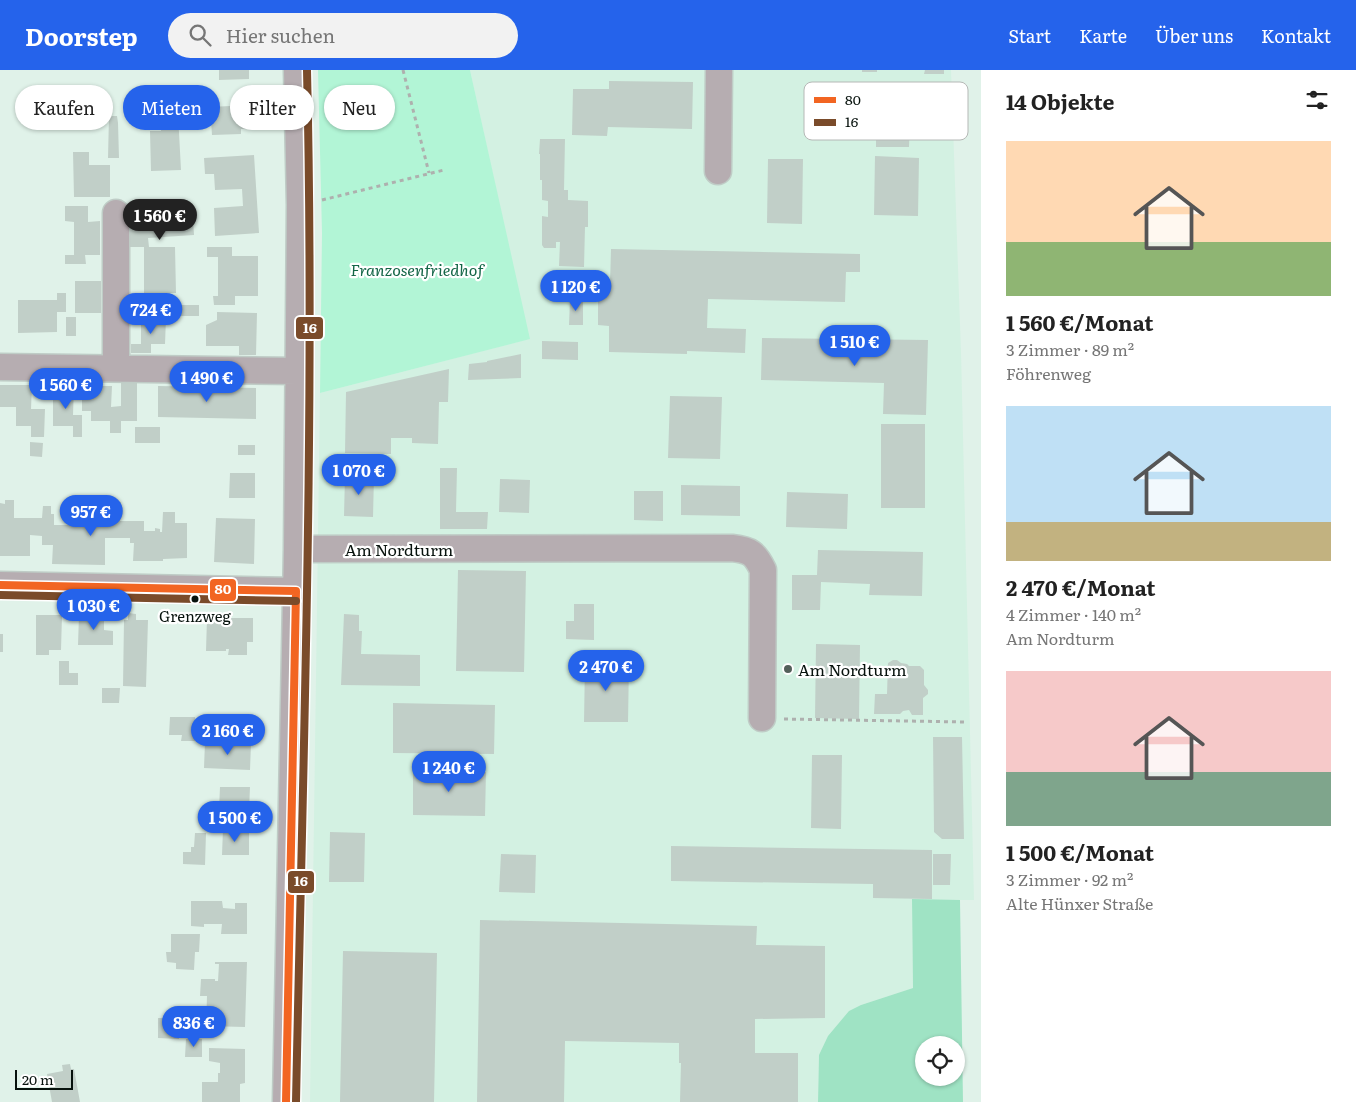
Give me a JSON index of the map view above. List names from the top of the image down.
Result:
{
  "streets": {
    "street": ["Am Nordturm"]
  },
  "parks": ["Franzosenfriedhof"],
  "places": ["Grenzweg", "Am Nordturm"],
  "lines": ["transit line 16", "transit line 80"],
  "legend": ["80", "16"],
  "scale_bar": "20 m",
  "page": {
    "header": "Doorstep",
    "search": "Hier suchen",
    "nav": [
      "Start",
      "Karte",
      "Über uns",
      "Kontakt"
    ],
    "heading": "14 Objekte",
    "chip": [
      "Kaufen",
      "Mieten",
      "Filter",
      "Neu"
    ],
    "list": [
      {
        "name": "1 560 €/Monat",
        "note": "3 Zimmer · 89 m² · Föhrenweg"
      },
      {
        "name": "2 470 €/Monat",
        "note": "4 Zimmer · 140 m² · Am Nordturm"
      },
      {
        "name": "1 500 €/Monat",
        "note": "3 Zimmer · 92 m² · Alte Hünxer Straße"
      }
    ],
    "price": [
      "1 560 €",
      "1 120 €",
      "724 €",
      "1 510 €",
      "1 490 €",
      "1 560 €",
      "1 070 €",
      "957 €",
      "1 030 €",
      "2 470 €",
      "2 160 €",
      "1 240 €",
      "1 500 €",
      "836 €"
    ],
    "scale": "20 m"
  }
}
